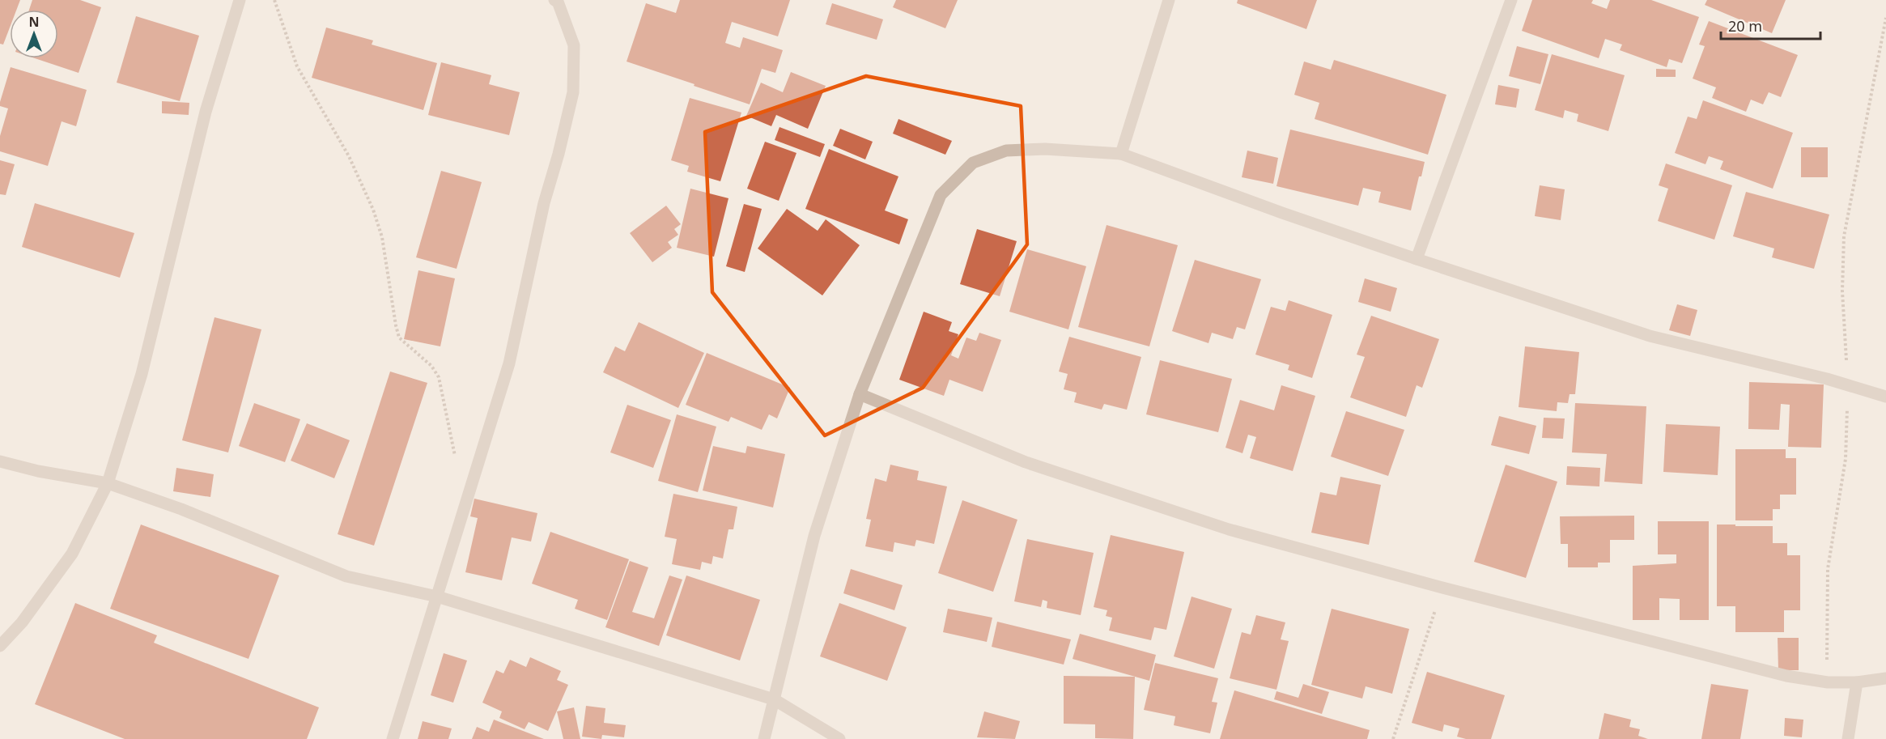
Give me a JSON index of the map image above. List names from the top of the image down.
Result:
{
  "scale_bar": "20 m",
  "north": "top"
}
